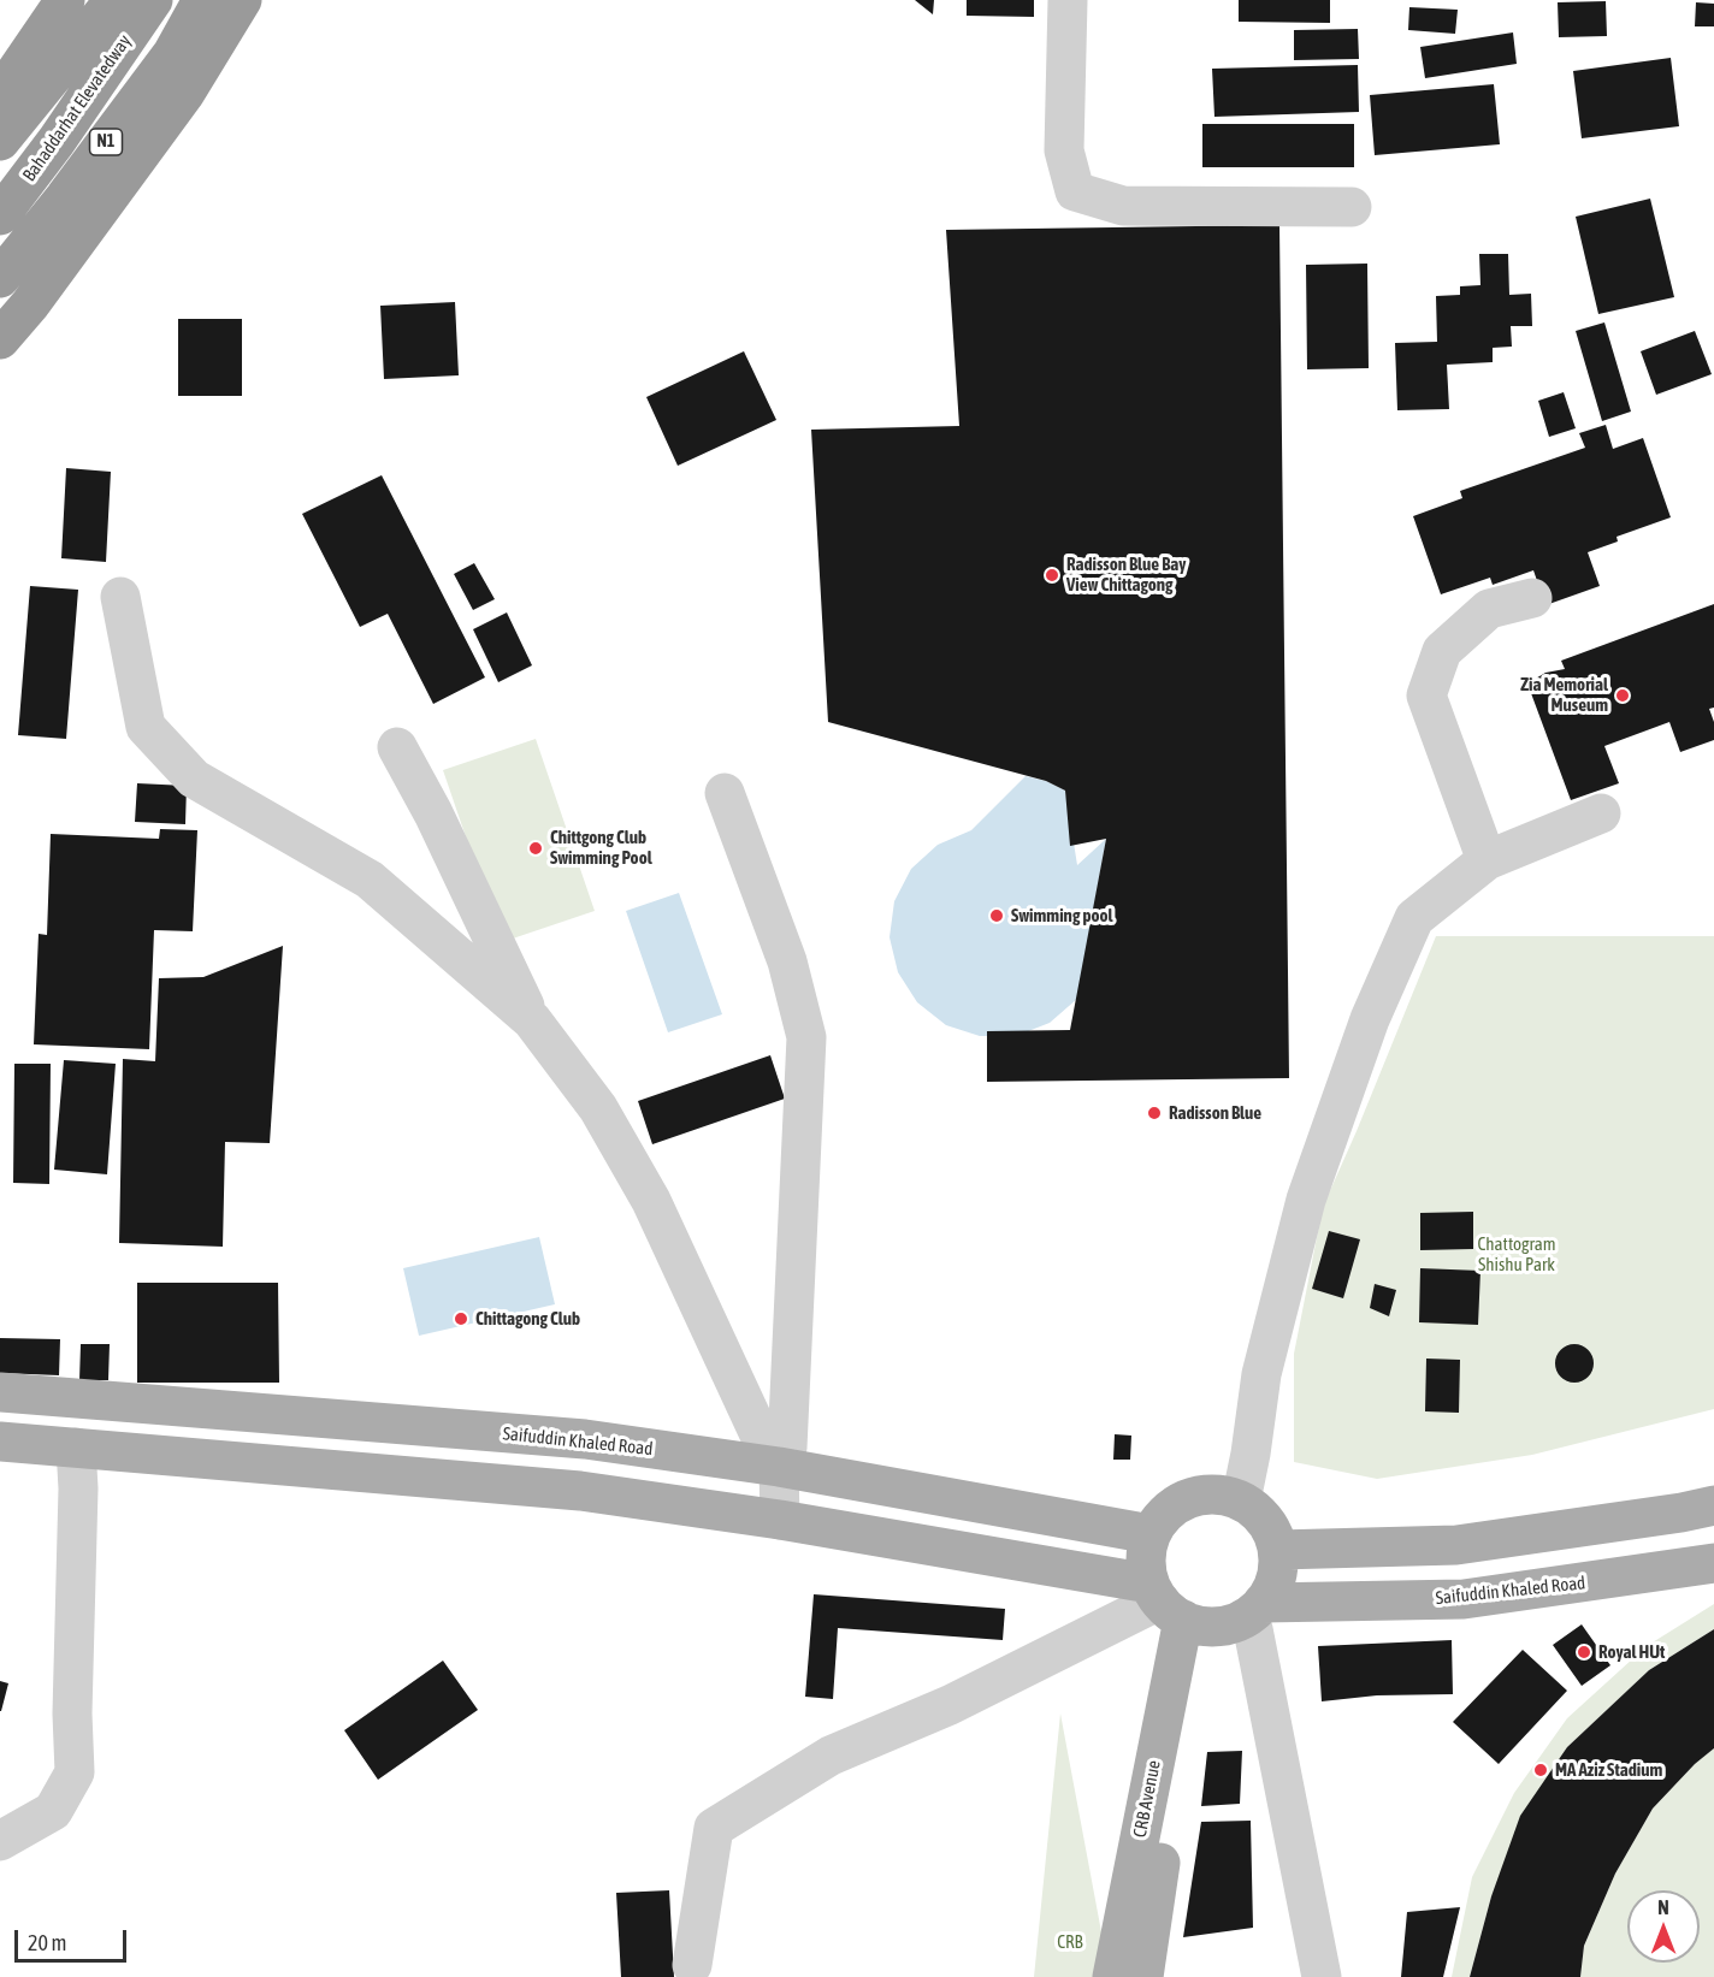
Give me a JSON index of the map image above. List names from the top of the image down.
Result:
{
  "streets": {
    "highway": ["Bahaddarhat Elevatedway", "N1"],
    "main road": ["Saifuddin Khaled Road", "CRB Avenue"]
  },
  "crossings": [
    ["Saifuddin Khaled Road", "CRB Avenue"]
  ],
  "parks": ["Chattogram Shishu Park", "CRB"],
  "places": [
    "Radisson Blue Bay View Chittagong",
    "Zia Memorial Museum",
    "Chittgong Club Swimming Pool",
    "Swimming pool",
    "Radisson Blue",
    "Chittagong Club",
    "Royal HUt",
    "MA Aziz Stadium"
  ],
  "scale_bar": "20 m",
  "north": "top"
}
